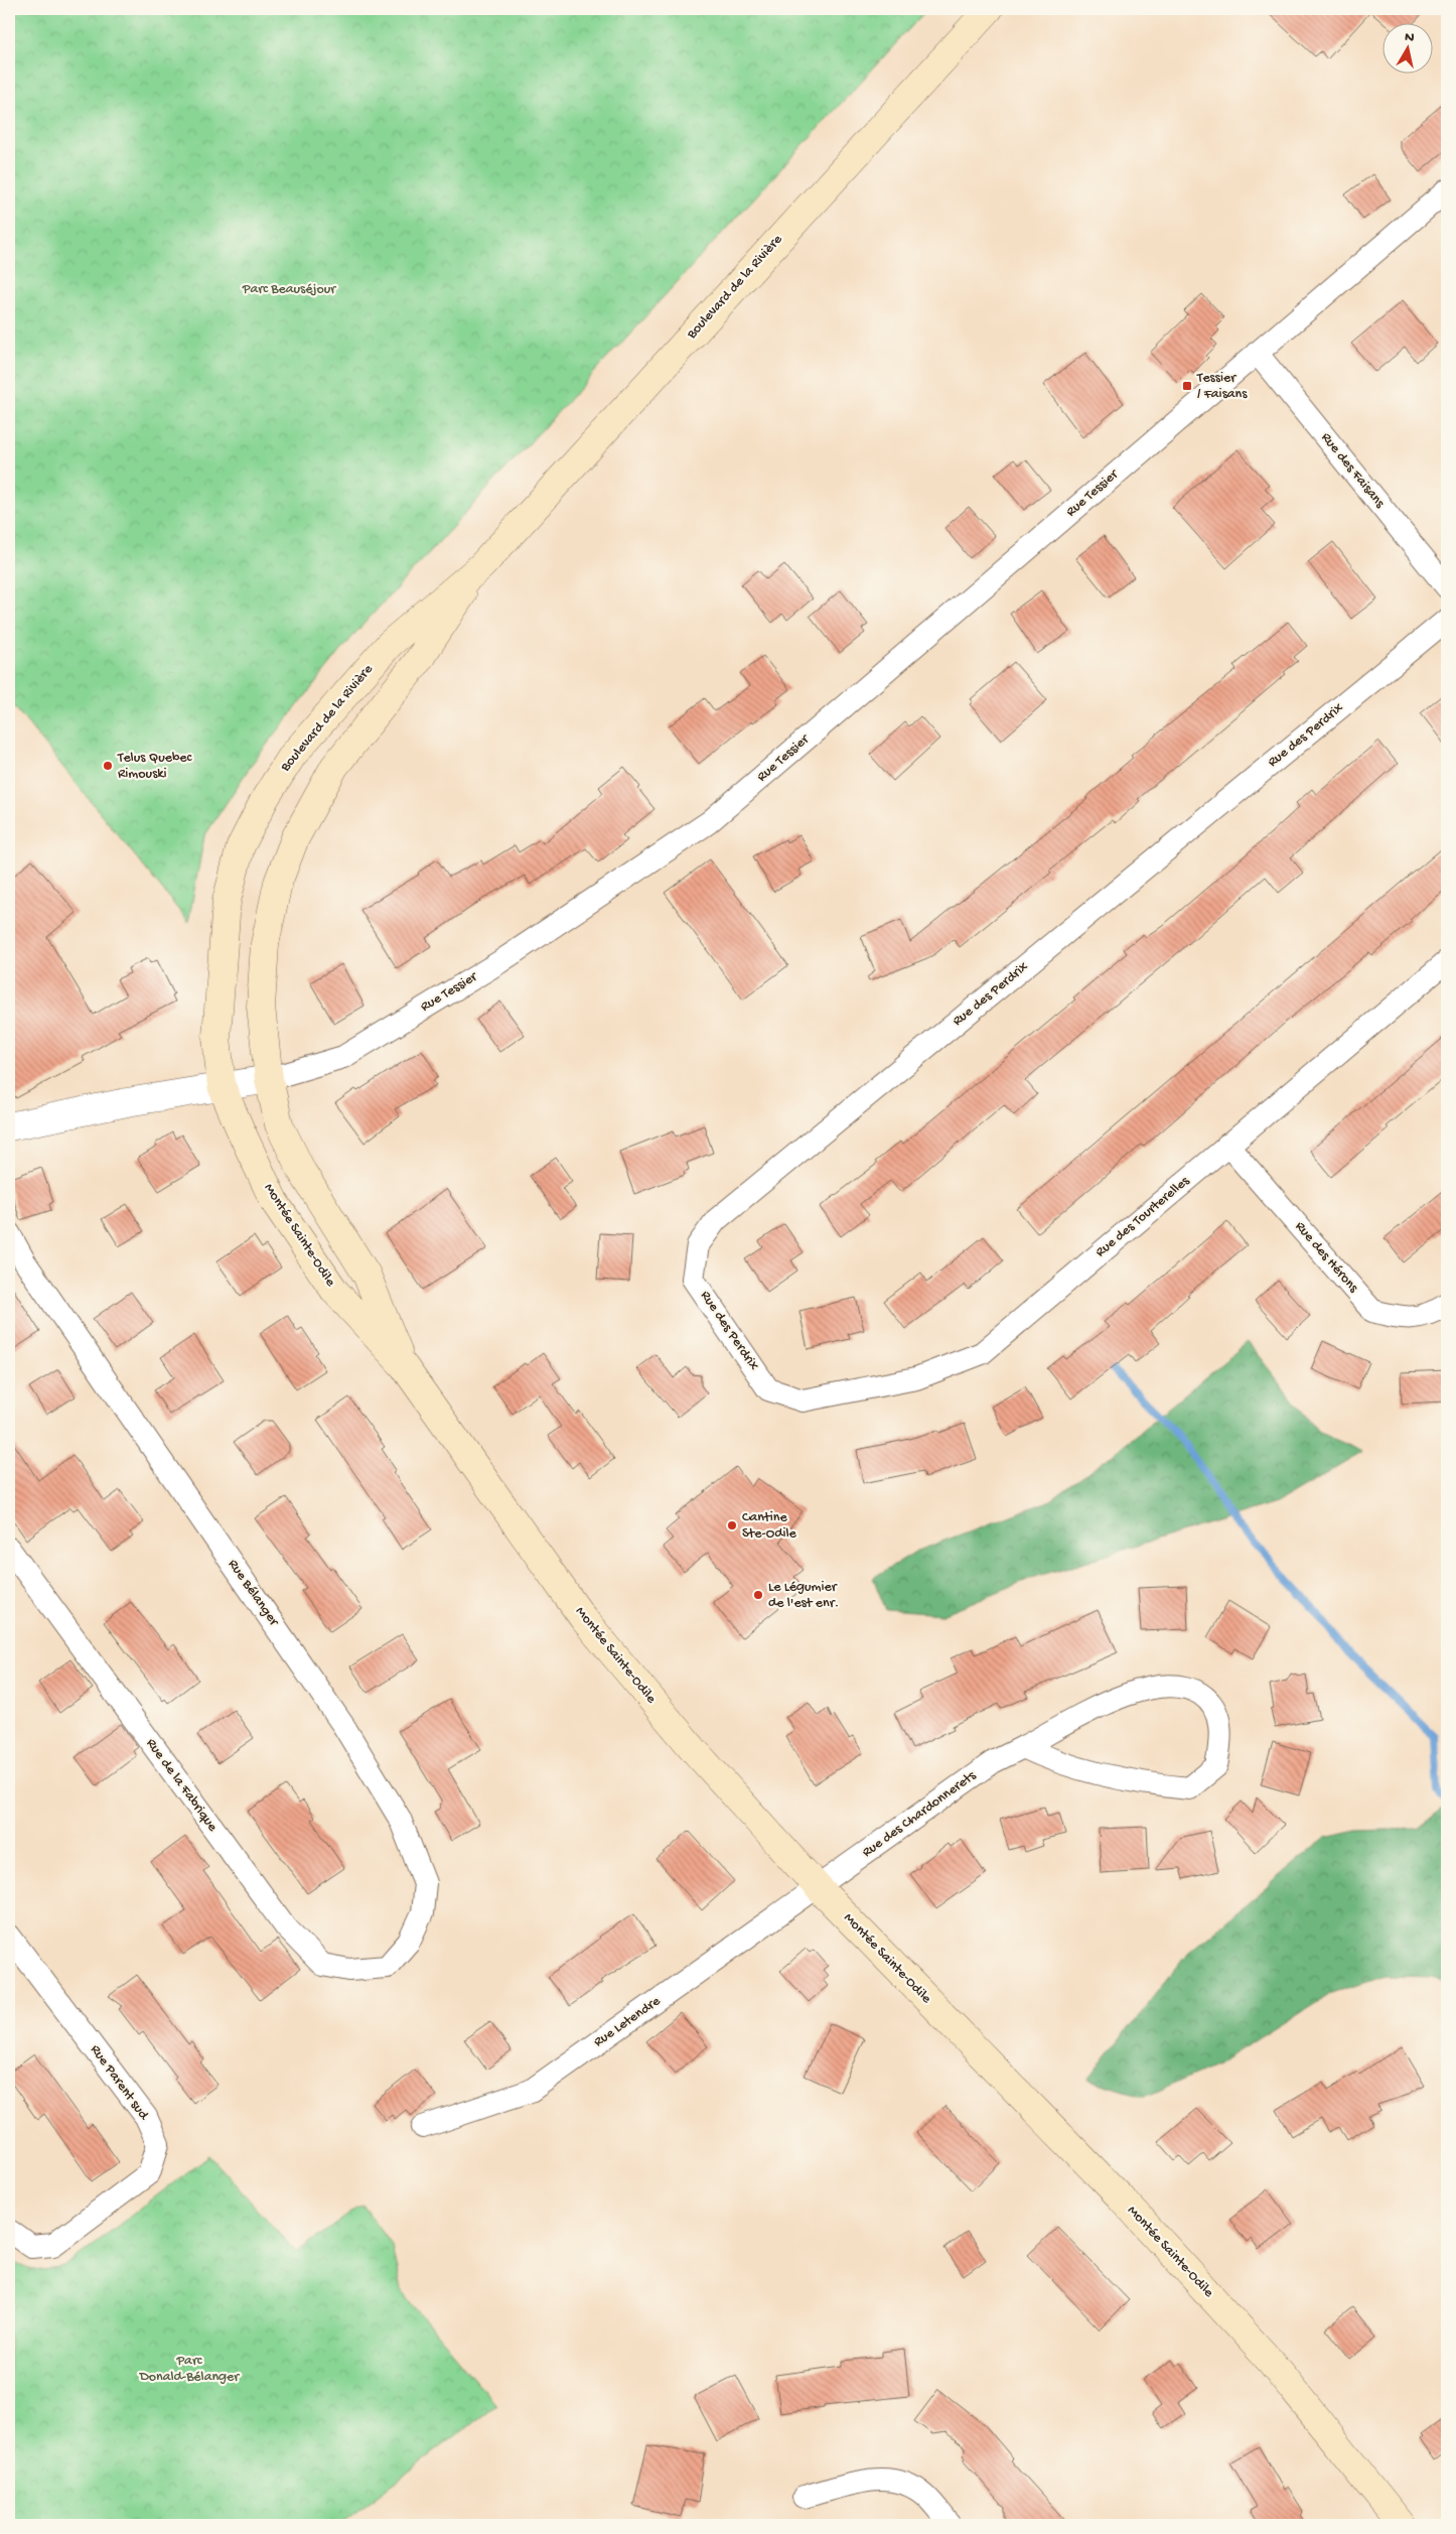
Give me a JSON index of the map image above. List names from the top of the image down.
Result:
{
  "streets": {
    "main road": ["Boulevard de la Rivière", "Montée Sainte-Odile"],
    "street": [
      "Rue des Faisans",
      "Rue Tessier",
      "Rue des Perdrix",
      "Rue des Tourterelles",
      "Rue des Hérons",
      "Rue Bélanger",
      "Rue de la Fabrique",
      "Rue des Chardonnerets",
      "Rue Letendre",
      "Rue Parent sud"
    ]
  },
  "crossings": [
    ["Boulevard de la Rivière", "Rue Tessier"],
    ["Boulevard de la Rivière", "Montée Sainte-Odile"],
    ["Rue des Faisans", "Rue Tessier"],
    ["Rue Tessier", "Montée Sainte-Odile"],
    ["Rue des Perdrix", "Rue des Tourterelles"],
    ["Rue des Tourterelles", "Rue des Hérons"],
    ["Montée Sainte-Odile", "Rue des Chardonnerets"],
    ["Montée Sainte-Odile", "Rue Letendre"],
    ["Rue Bélanger", "Rue de la Fabrique"],
    ["Rue des Chardonnerets", "Rue Letendre"]
  ],
  "parks": ["Parc Beauséjour", "Parc Donald-Bélanger"],
  "places": {
    "transit": ["Tessier / Faisans"],
    "other": ["Telus Quebec Rimouski", "Cantine Ste-Odile", "Le Légumier de l'est enr."]
  },
  "north": "top"
}
